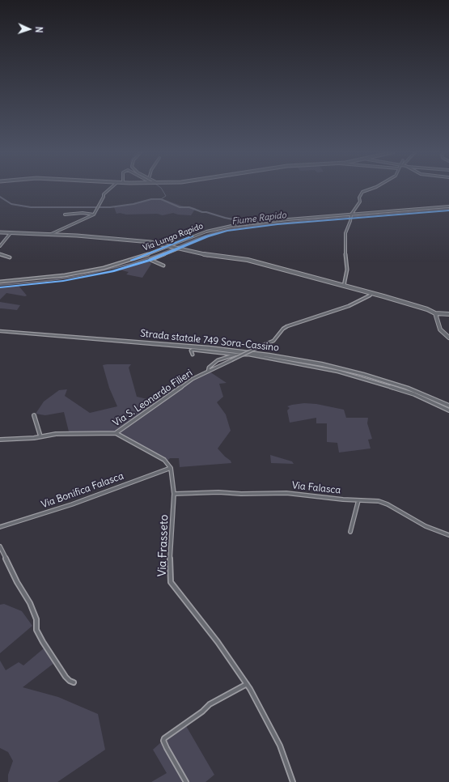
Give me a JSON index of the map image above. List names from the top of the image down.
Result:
{
  "streets": {
    "highway": ["Strada statale 749 Sora-Cassino"],
    "street": [
      "Via Lungo Rapido",
      "Via S. Leonardo Filieri",
      "Via Falasca",
      "Via Bonifica Falasca",
      "Via Frasseto"
    ]
  },
  "crossings": [
    ["Via Falasca", "Via Frasseto"],
    ["Via Bonifica Falasca", "Via Frasseto"]
  ],
  "water": ["Fiume Rapido"],
  "north": "right"
}
